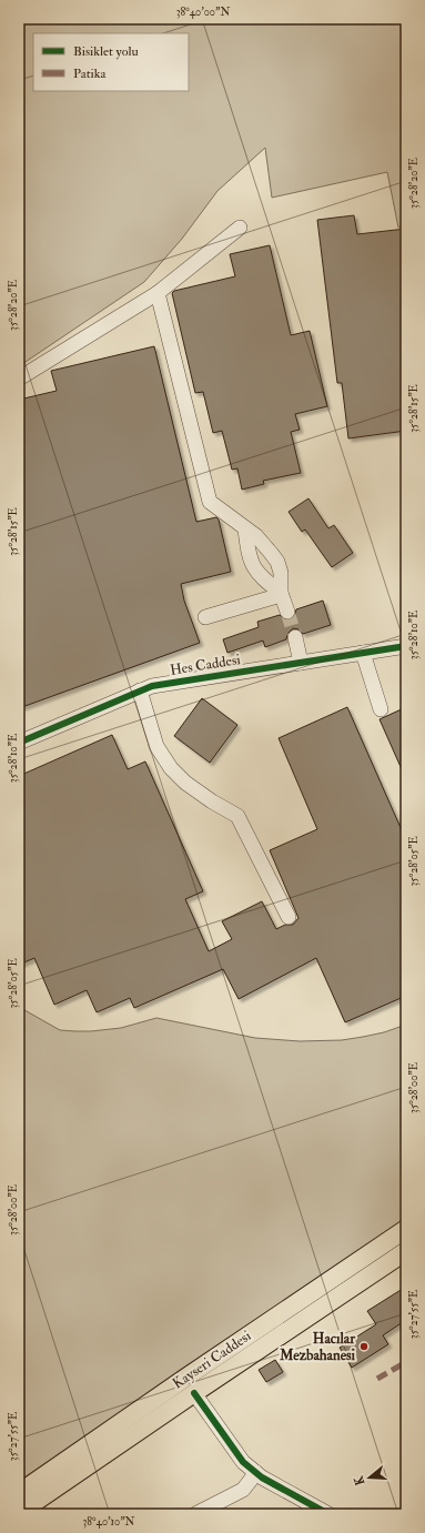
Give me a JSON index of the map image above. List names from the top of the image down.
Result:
{
  "streets": {
    "main road": ["Kayseri Caddesi"],
    "street": ["Hes Caddesi"]
  },
  "places": ["Hacılar Mezbahanesi"],
  "legend": ["Bisiklet yolu", "Patika"],
  "north": "left",
  "coordinates": [
    "38°40'00\"N",
    "35°28'20\"E",
    "35°28'15\"E",
    "35°28'10\"E",
    "35°28'05\"E",
    "35°28'00\"E",
    "35°27'55\"E",
    "38°40'10\"N"
  ]
}
